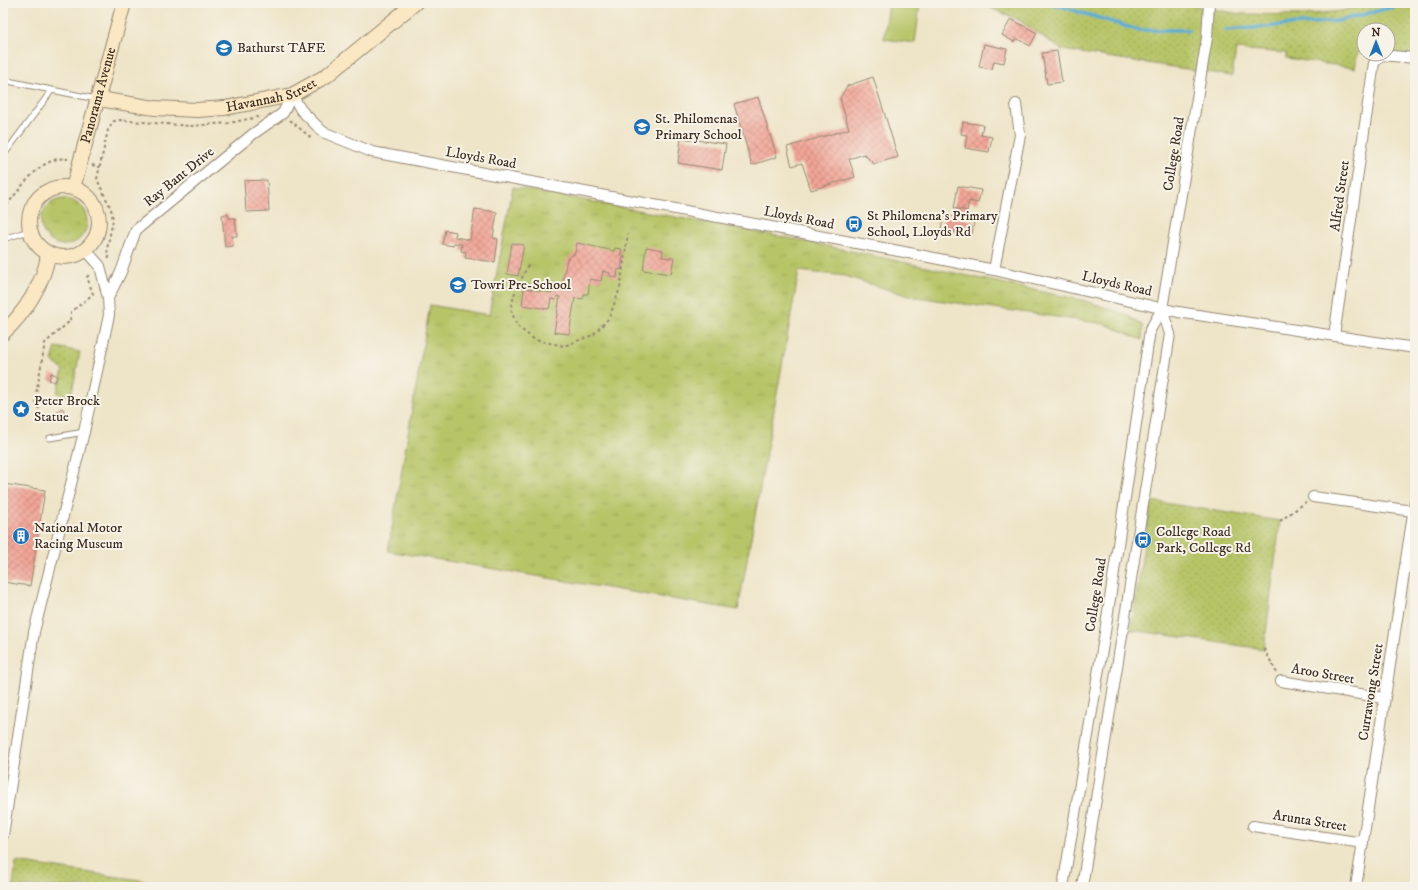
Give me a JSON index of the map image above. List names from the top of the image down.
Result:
{
  "streets": {
    "street": [
      "Havannah Street",
      "Panorama Avenue",
      "College Road",
      "Lloyds Road",
      "Ray Bant Drive",
      "Alfred Street",
      "Aroo Street",
      "Currawong Street",
      "Arunta Street"
    ]
  },
  "crossings": [
    ["Havannah Street", "Panorama Avenue"],
    ["Havannah Street", "Lloyds Road"],
    ["Havannah Street", "Ray Bant Drive"],
    ["Panorama Avenue", "Ray Bant Drive"],
    ["College Road", "Lloyds Road"],
    ["Lloyds Road", "Ray Bant Drive"],
    ["Lloyds Road", "Alfred Street"],
    ["Aroo Street", "Currawong Street"],
    ["Currawong Street", "Arunta Street"]
  ],
  "places": {
    "school or university": ["Bathurst TAFE", "St. Philomenas Primary School", "Towri Pre-School"],
    "bus stop": ["St Philomena's Primary School, Lloyds Rd", "College Road Park, College Rd"],
    "place": ["Peter Brock Statue"],
    "building": ["National Motor Racing Museum"]
  },
  "north": "top"
}
